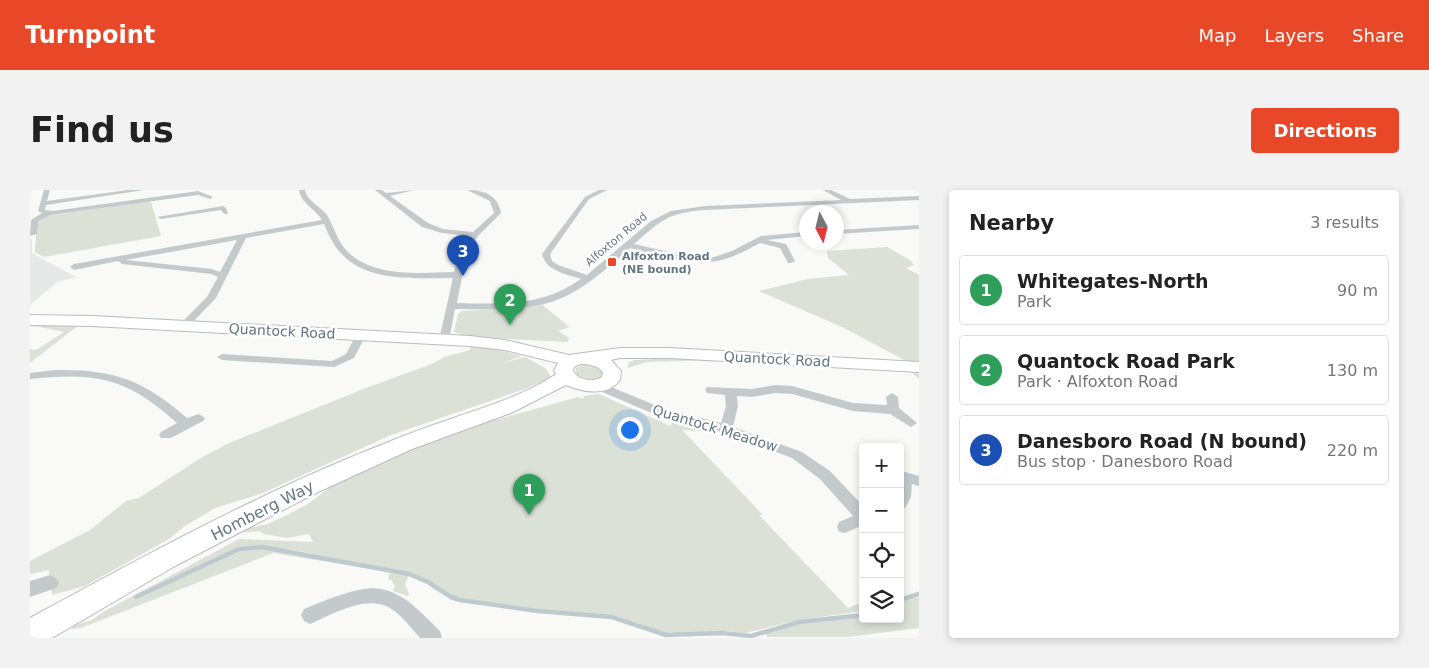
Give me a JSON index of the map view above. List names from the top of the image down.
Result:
{
  "streets": {
    "main road": ["Quantock Road", "Homberg Way"],
    "street": ["Alfoxton Road", "Quantock Meadow"]
  },
  "crossings": [
    ["Quantock Road", "Quantock Meadow"],
    ["Quantock Road", "Homberg Way"],
    ["Quantock Meadow", "Homberg Way"]
  ],
  "places": {
    "transit": ["Alfoxton Road (NE bound)"]
  },
  "north": "bottom",
  "page": {
    "header": "Turnpoint",
    "nav": ["Map", "Layers", "Share"],
    "buttons": "Directions",
    "title": "Find us",
    "heading": ["Nearby", "3 results"],
    "pins": ["3", "2", "1"],
    "list": [
      {
        "mark": "1",
        "name": "Whitegates-North",
        "note": "Park",
        "value": "90 m"
      },
      {
        "mark": "2",
        "name": "Quantock Road Park",
        "note": "Park · Alfoxton Road",
        "value": "130 m"
      },
      {
        "mark": "3",
        "name": "Danesboro Road (N bound)",
        "note": "Bus stop · Danesboro Road",
        "value": "220 m"
      }
    ],
    "map_buttons": ["+", "−"]
  }
}
